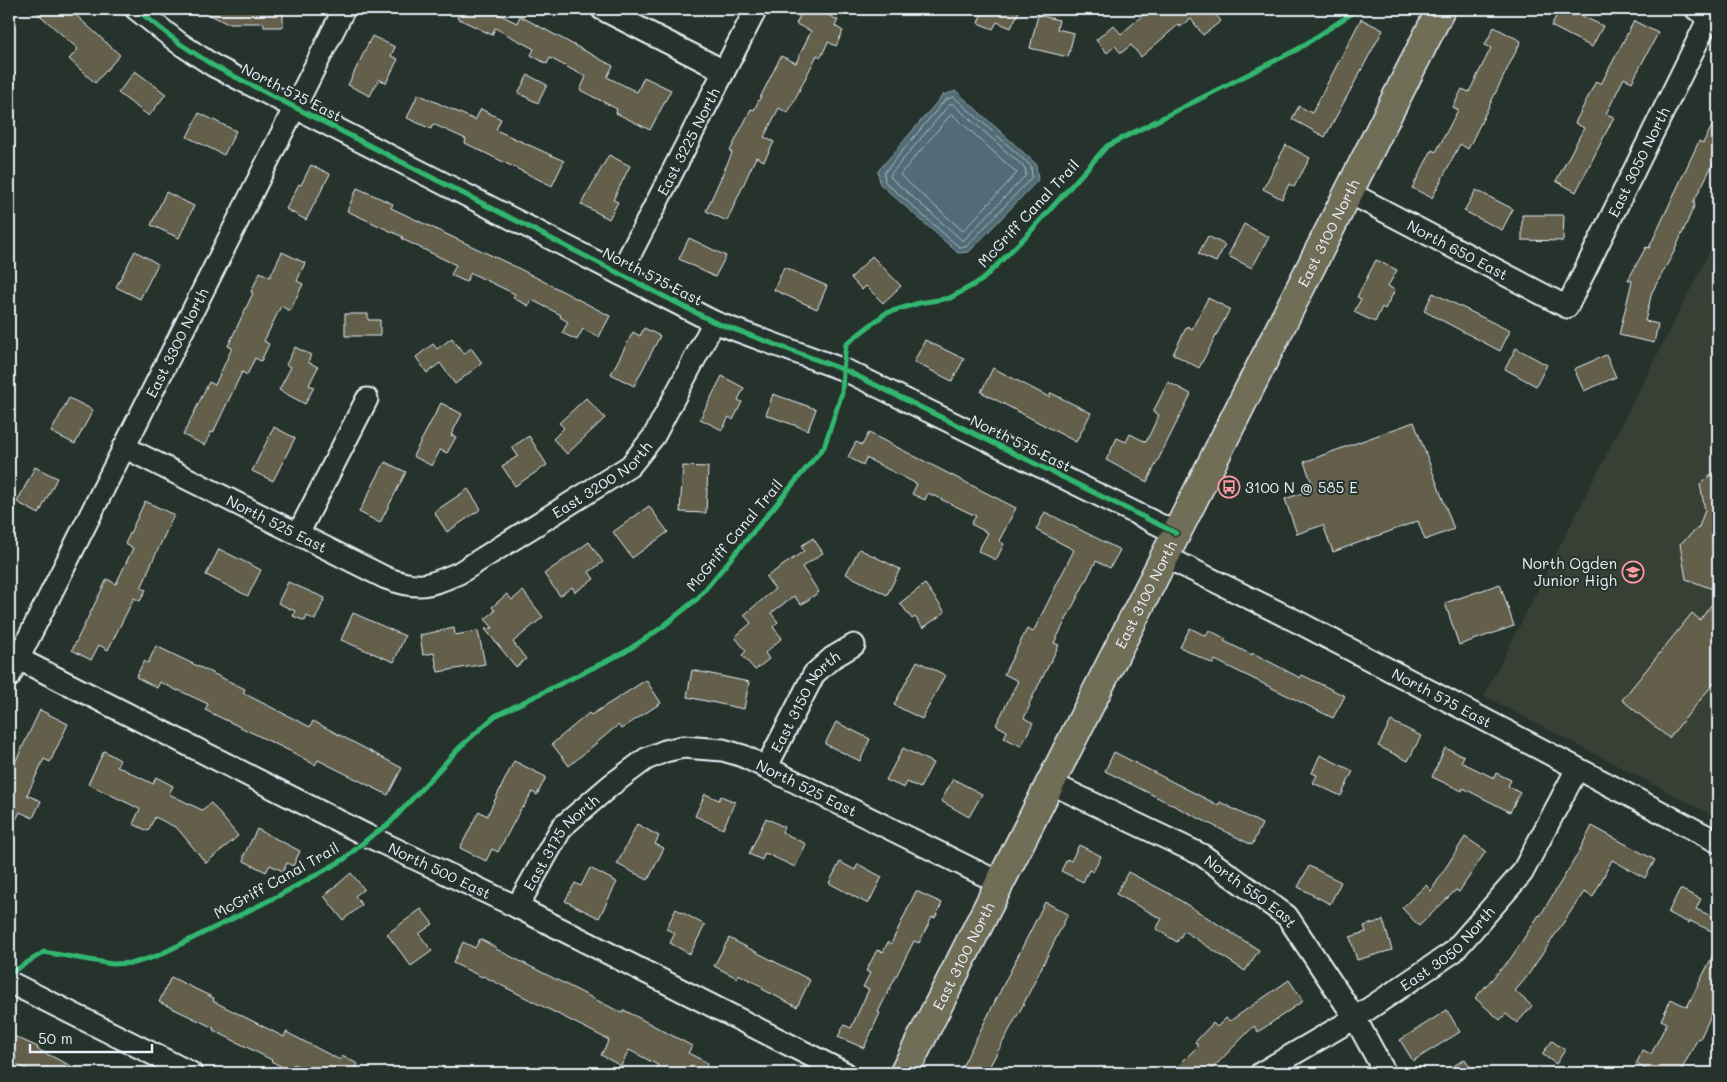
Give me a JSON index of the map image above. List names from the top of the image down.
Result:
{
  "streets": {
    "main road": ["East 3100 North"],
    "street": [
      "North 575 East",
      "East 3225 North",
      "East 3050 North",
      "North 650 East",
      "East 3300 North",
      "East 3200 North",
      "North 525 East",
      "East 3150 North",
      "East 3175 North",
      "North 500 East",
      "North 550 East"
    ],
    "cycle path": ["McGriff Canal Trail"]
  },
  "crossings": [
    ["North 575 East", "East 3225 North"],
    ["North 575 East", "East 3050 North"],
    ["North 575 East", "East 3100 North"],
    ["North 575 East", "East 3300 North"],
    ["North 575 East", "East 3200 North"],
    ["East 3050 North", "North 650 East"],
    ["East 3050 North", "North 550 East"],
    ["East 3100 North", "North 650 East"],
    ["East 3100 North", "North 525 East"],
    ["East 3100 North", "North 550 East"],
    ["East 3300 North", "North 525 East"],
    ["East 3300 North", "North 500 East"],
    ["East 3200 North", "North 525 East"],
    ["North 525 East", "East 3150 North"],
    ["North 525 East", "East 3175 North"],
    ["East 3175 North", "North 500 East"]
  ],
  "places": {
    "bus stop": ["3100 N @ 585 E"],
    "school or university": ["North Ogden Junior High"]
  },
  "scale_bar": "50 m"
}
